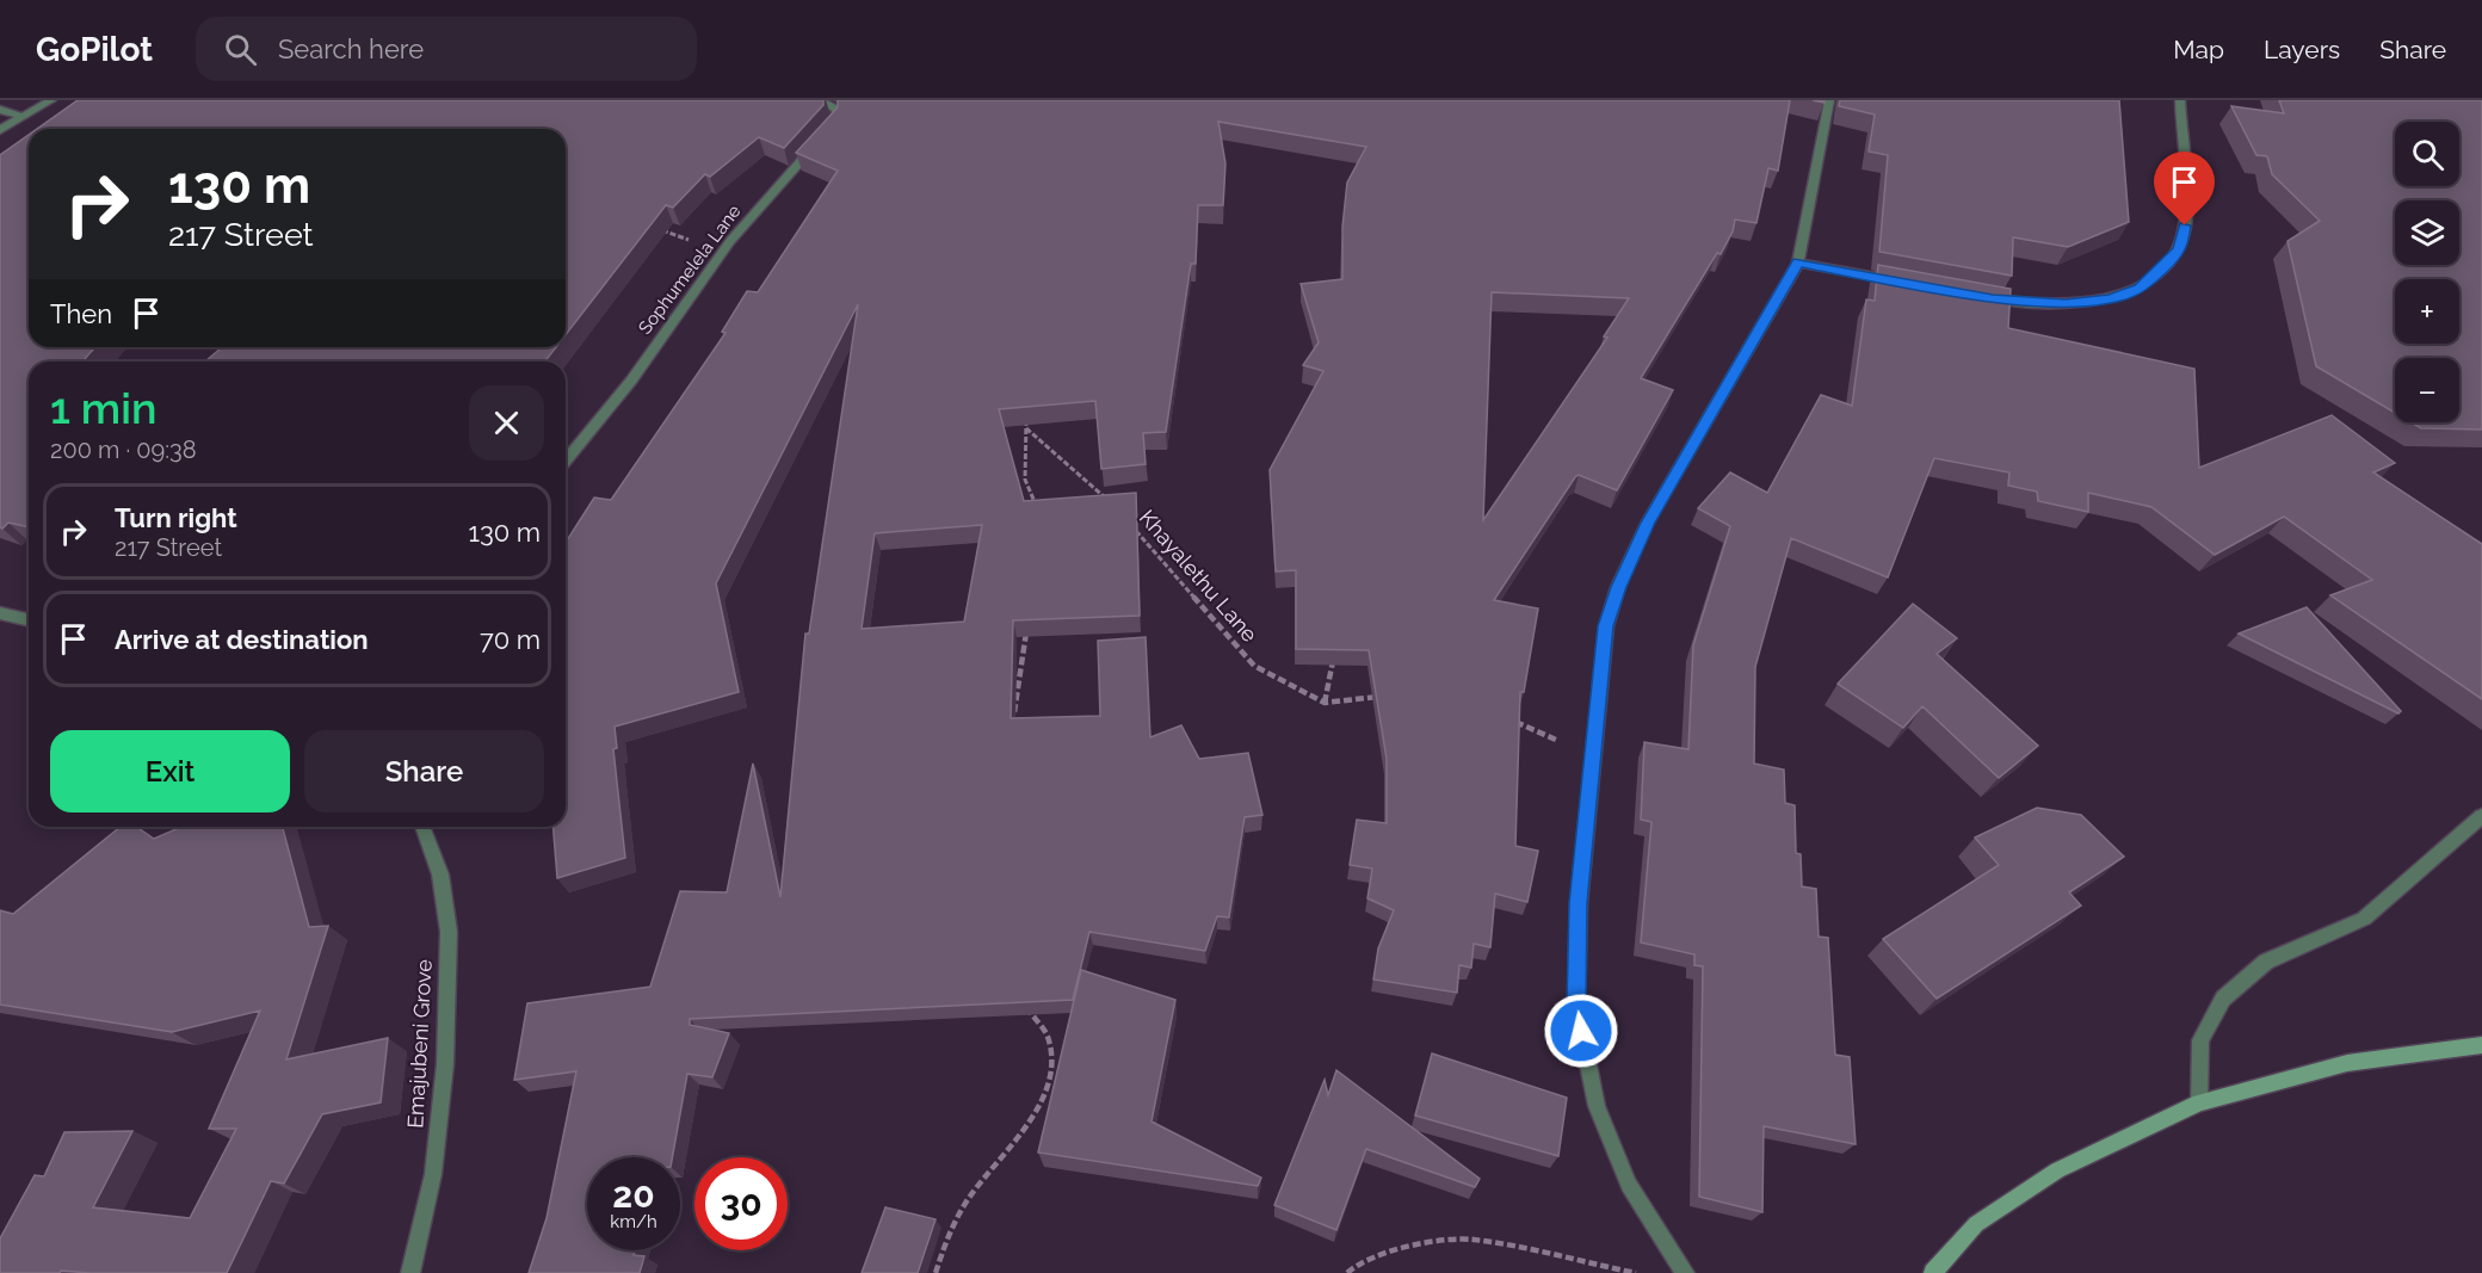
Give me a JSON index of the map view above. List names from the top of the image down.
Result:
{
  "streets": {
    "street": ["Sophumelela Lane", "Emajubeni Grove"],
    "path": ["Khayalethu Lane"]
  },
  "page": {
    "header": "GoPilot",
    "search": "Search here",
    "nav": ["Map", "Layers", "Share"],
    "map_buttons": ["+", "−"],
    "turn": ["130 m", "217 Street"],
    "then": "Then",
    "heading": ["1 min", "200 m · 09:38"],
    "list": [
      {
        "name": "Turn right",
        "note": "217 Street",
        "value": "130 m"
      },
      {
        "name": "Arrive at destination",
        "value": "70 m"
      }
    ],
    "buttons": ["Exit", "Share"],
    "speed": "20 km/h",
    "limit": "30"
  }
}
